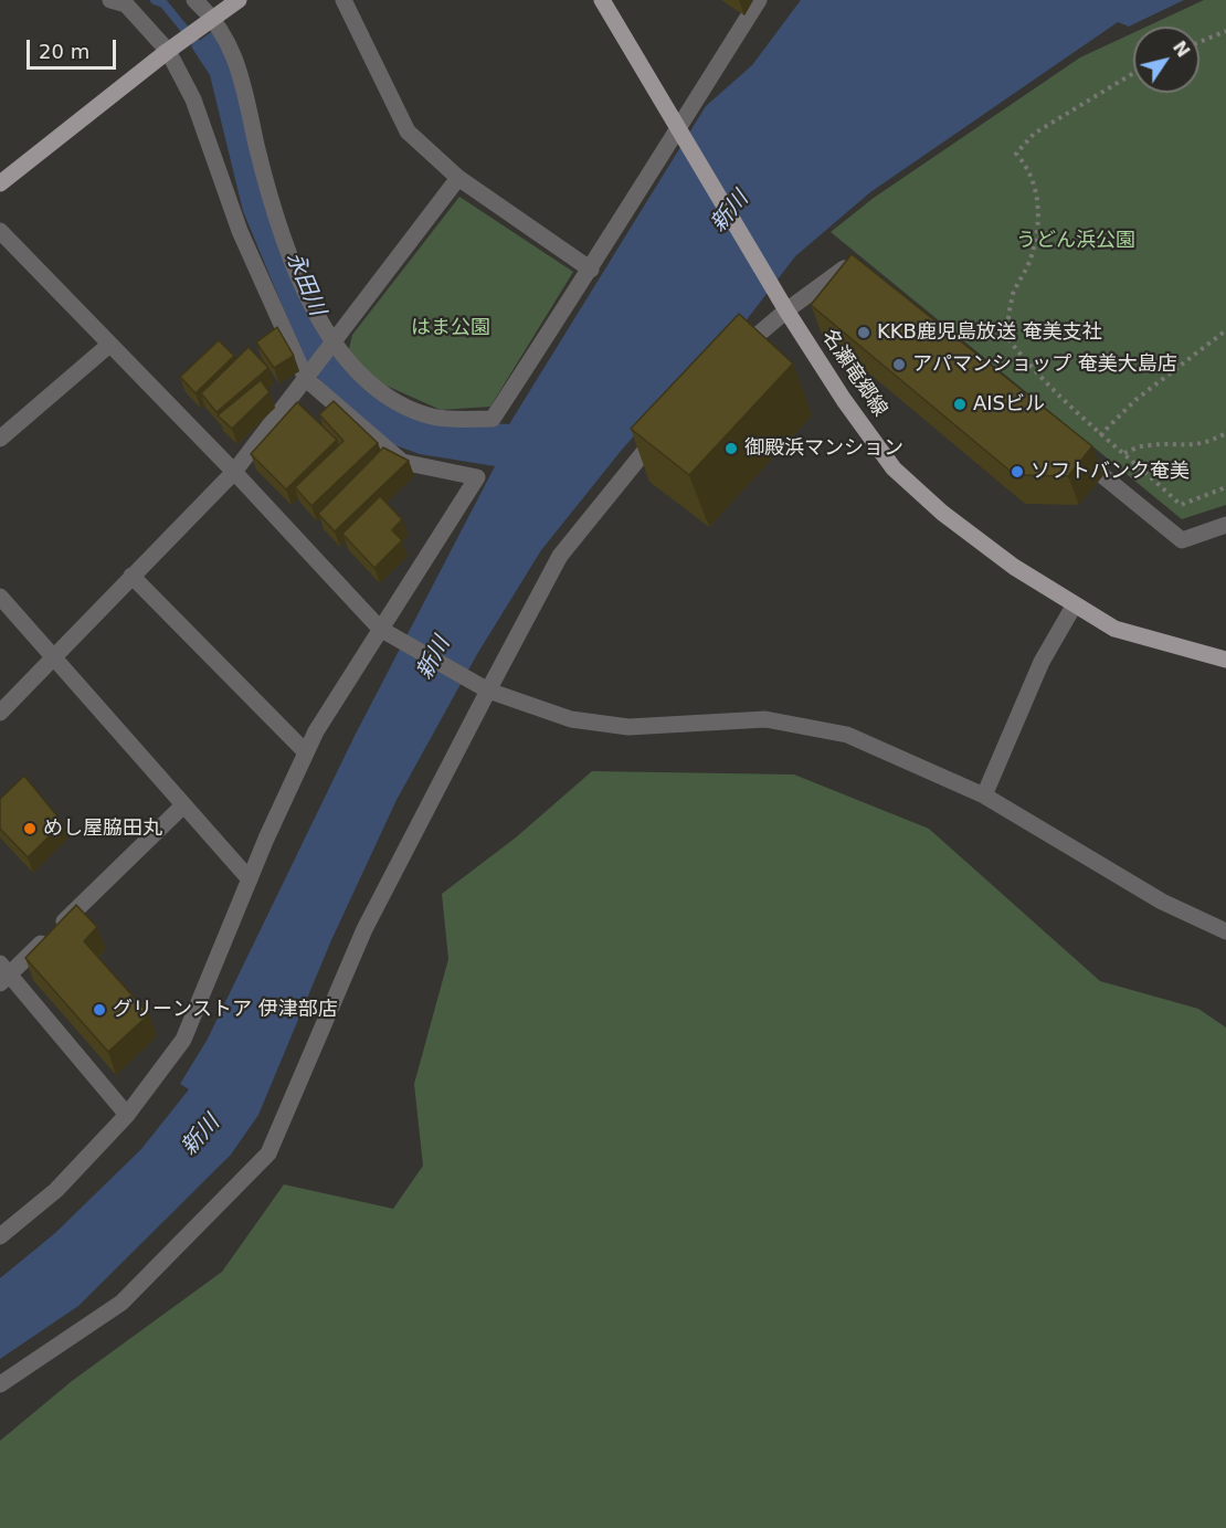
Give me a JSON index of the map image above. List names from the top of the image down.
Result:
{
  "streets": {
    "main road": ["名瀬竜郷線"]
  },
  "water": ["新川", "永田川"],
  "parks": ["うどん浜公園", "はま公園"],
  "places": [
    "KKB鹿児島放送 奄美支社",
    "アパマンショップ 奄美大島店",
    "AISビル",
    "御殿浜マンション",
    "ソフトバンク奄美",
    "めし屋脇田丸",
    "グリーンストア 伊津部店"
  ],
  "scale_bar": "20 m",
  "north": "top right"
}
